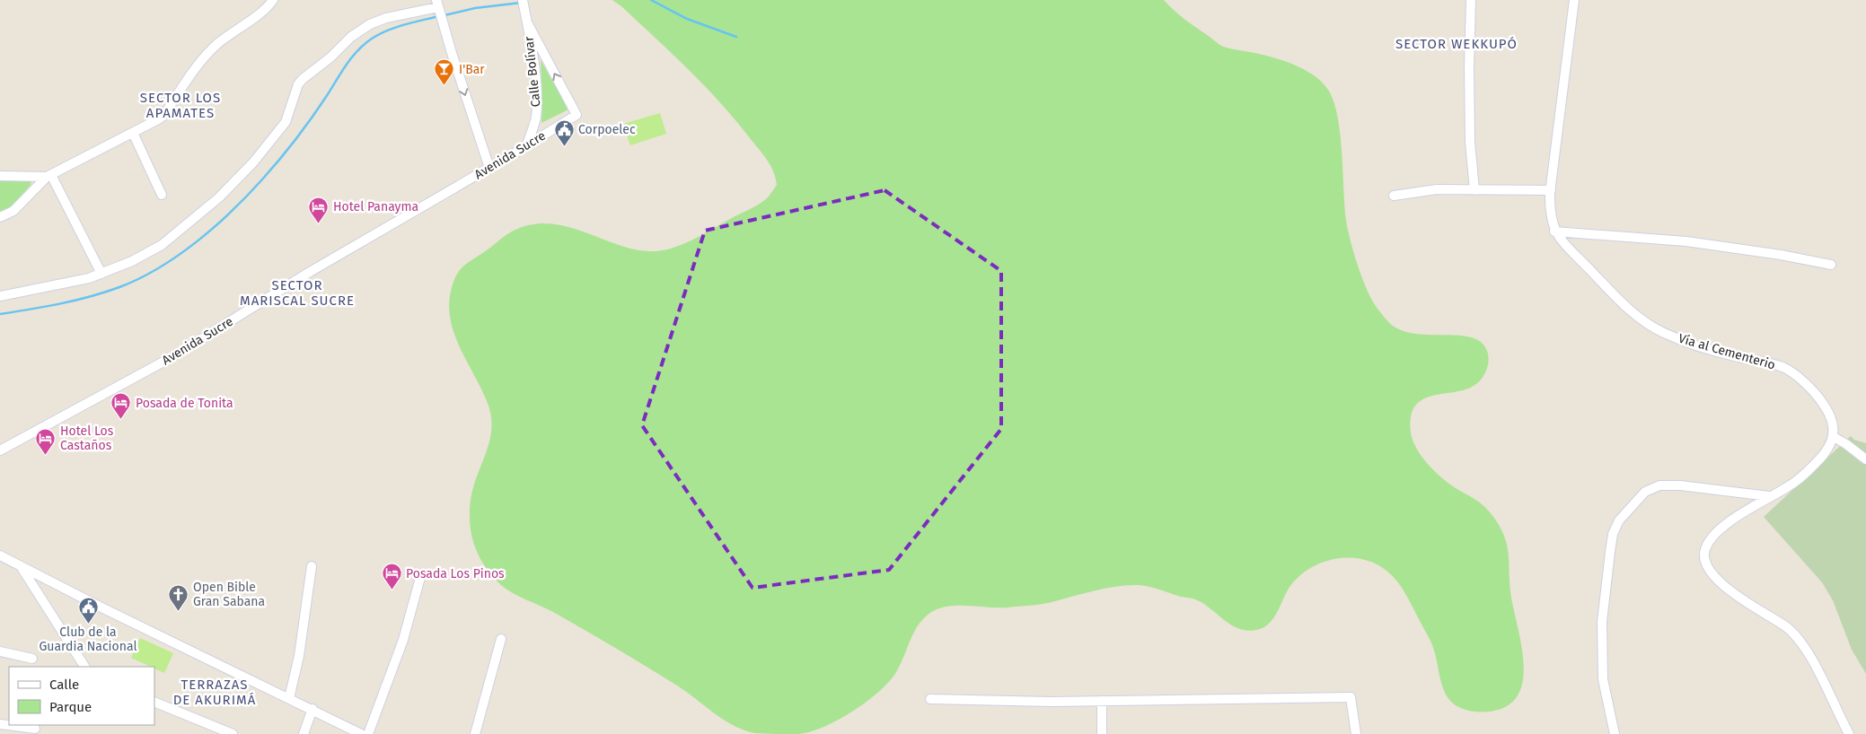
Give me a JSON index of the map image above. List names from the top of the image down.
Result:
{
  "streets": {
    "street": ["Calle Bolívar", "Avenida Sucre", "Vía al Cementerio"]
  },
  "crossings": [
    ["Calle Bolívar", "Avenida Sucre"]
  ],
  "one_way": ["Calle Bolívar"],
  "districts": [
    "SECTOR WEKKUPÓ",
    "SECTOR LOS APAMATES",
    "SECTOR MARISCAL SUCRE",
    "TERRAZAS DE AKURIMÁ"
  ],
  "places": {
    "bar": ["I'Bar"],
    "public building": ["Corpoelec", "Club de la Guardia Nacional"],
    "hotel": [
      "Hotel Panayma",
      "Posada de Tonita",
      "Hotel Los Castaños",
      "Posada Los Pinos"
    ],
    "church": ["Open Bible Gran Sabana"]
  },
  "legend": ["Calle", "Parque"]
}
